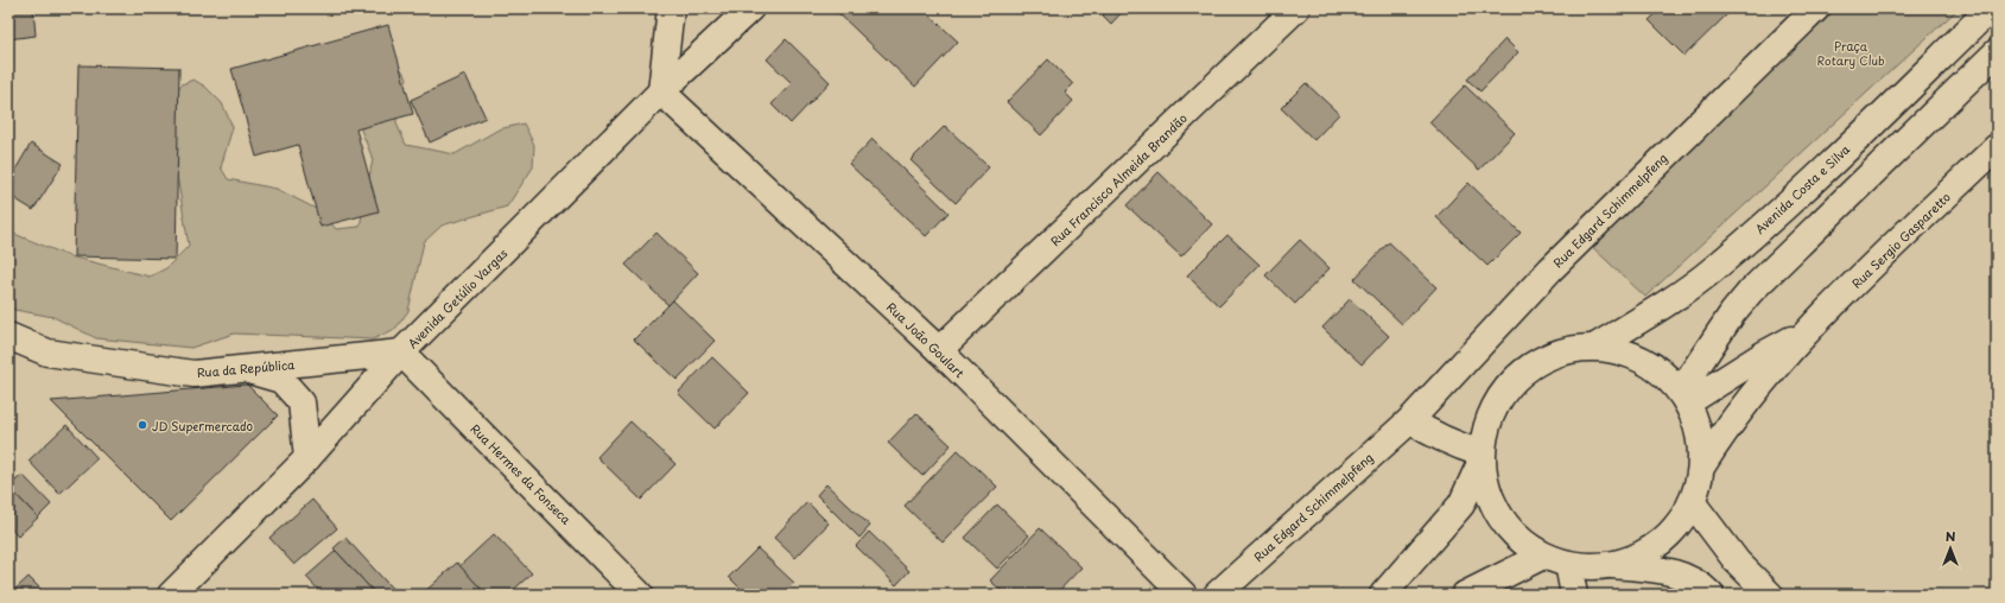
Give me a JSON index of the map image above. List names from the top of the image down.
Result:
{
  "streets": {
    "street": [
      "Rua Francisco Almeida Brandão",
      "Avenida Costa e Silva",
      "Rua Edgard Schimmelpfeng",
      "Rua Sergio Gasparetto",
      "Avenida Getúlio Vargas",
      "Rua João Goulart",
      "Rua da República",
      "Rua Hermes da Fonseca"
    ]
  },
  "crossings": [
    ["Rua Francisco Almeida Brandão", "Rua João Goulart"],
    ["Avenida Costa e Silva", "Rua Sergio Gasparetto"],
    ["Avenida Getúlio Vargas", "Rua João Goulart"],
    ["Avenida Getúlio Vargas", "Rua da República"],
    ["Avenida Getúlio Vargas", "Rua Hermes da Fonseca"],
    ["Rua da República", "Rua Hermes da Fonseca"]
  ],
  "parks": ["Praça Rotary Club"],
  "places": ["JD Supermercado"],
  "north": "top"
}
